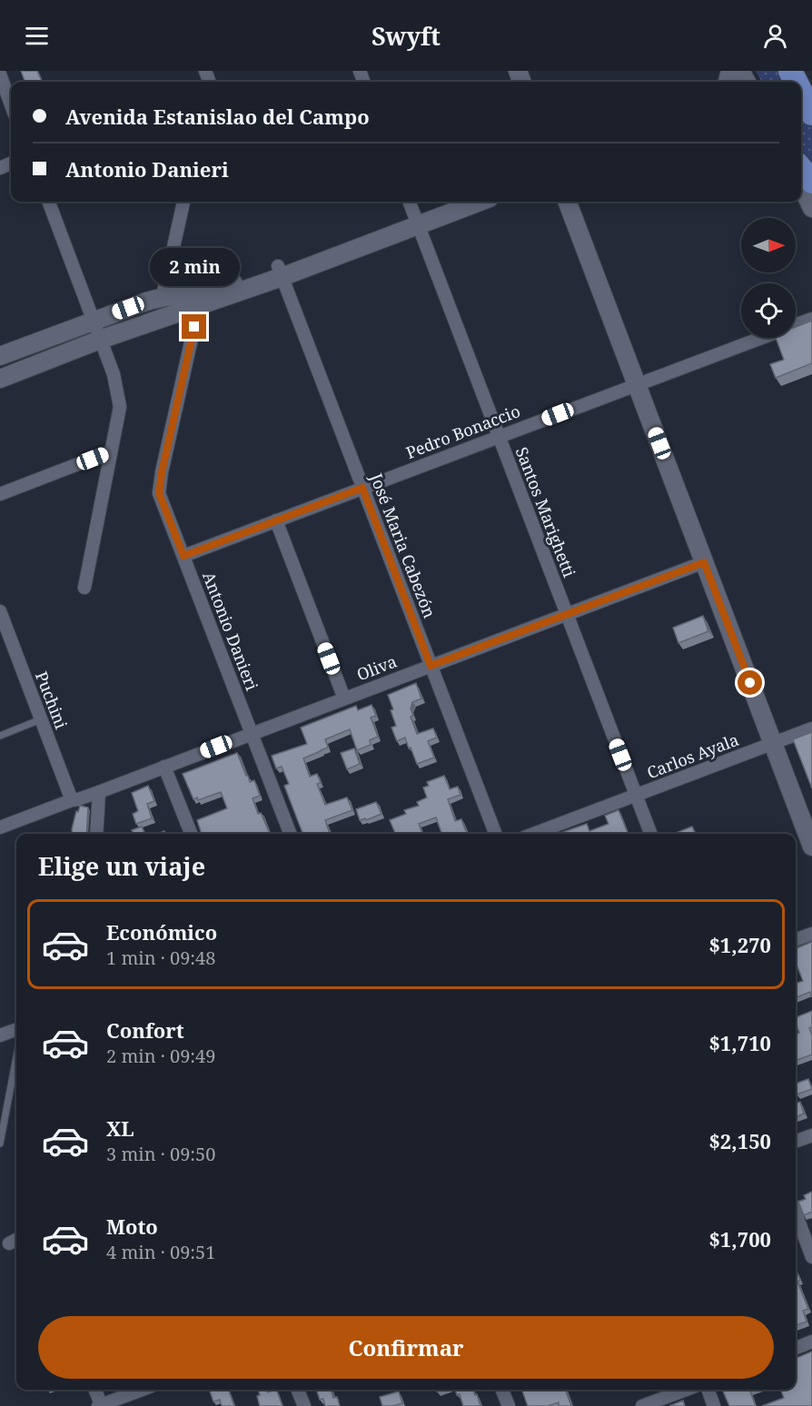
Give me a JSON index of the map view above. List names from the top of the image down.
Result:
{
  "streets": {
    "street": [
      "Pedro Bonaccio",
      "Santos Marighetti",
      "José Maria Cabezón",
      "Antonio Danieri",
      "Oliva",
      "Puchini",
      "Carlos Ayala"
    ]
  },
  "crossings": [
    ["Pedro Bonaccio", "Santos Marighetti"],
    ["Pedro Bonaccio", "José Maria Cabezón"],
    ["Pedro Bonaccio", "Antonio Danieri"],
    ["Santos Marighetti", "Oliva"],
    ["Santos Marighetti", "Carlos Ayala"],
    ["José Maria Cabezón", "Oliva"],
    ["Antonio Danieri", "Oliva"],
    ["Oliva", "Puchini"]
  ],
  "north": "right",
  "page": {
    "header": "Swyft",
    "banner": ["Avenida Estanislao del Campo", "Antonio Danieri"],
    "bubble": "2 min",
    "heading": "Elige un viaje",
    "list": [
      {
        "name": "Económico",
        "note": "1 min · 09:48",
        "value": "$1,270"
      },
      {
        "name": "Confort",
        "note": "2 min · 09:49",
        "value": "$1,710"
      },
      {
        "name": "XL",
        "note": "3 min · 09:50",
        "value": "$2,150"
      },
      {
        "name": "Moto",
        "note": "4 min · 09:51",
        "value": "$1,700"
      }
    ],
    "buttons": "Confirmar"
  }
}
